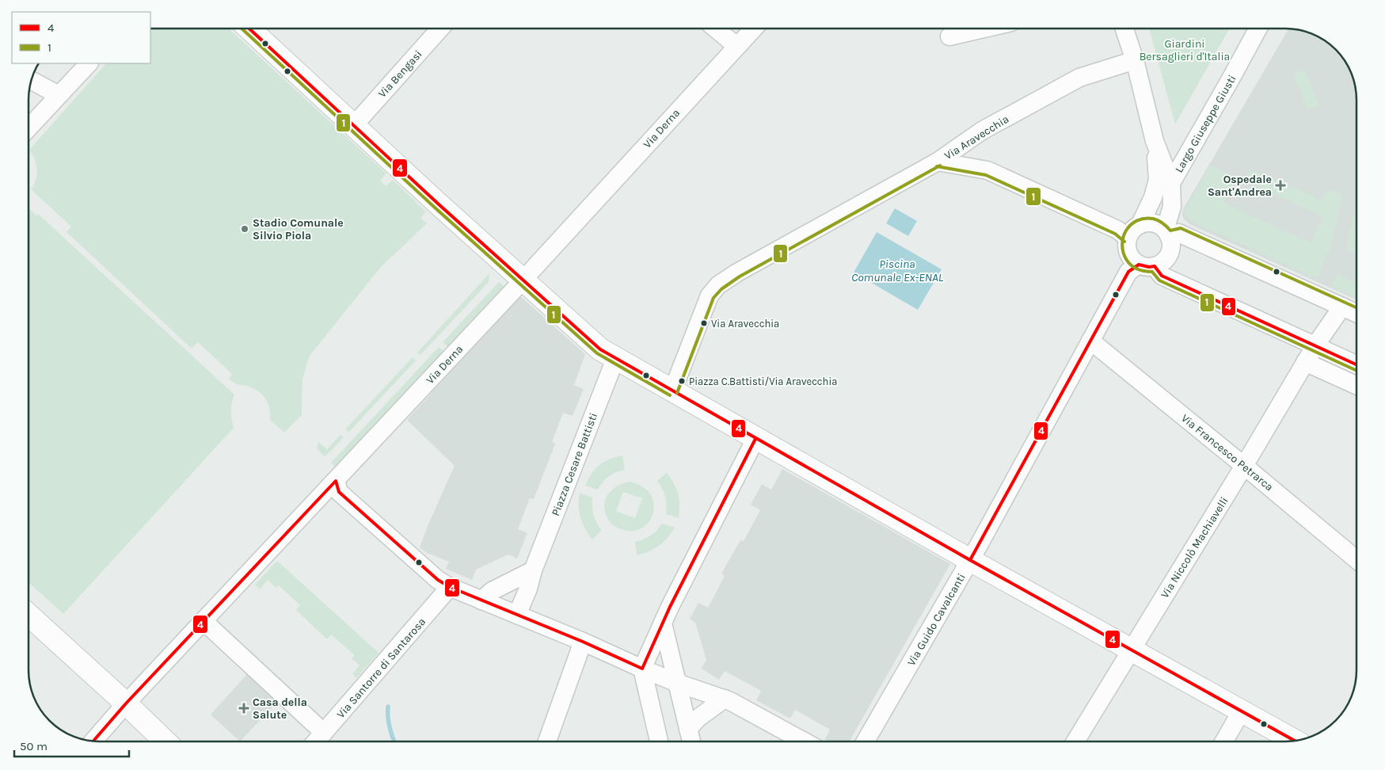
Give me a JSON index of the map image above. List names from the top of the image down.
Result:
{
  "streets": {
    "street": [
      "Via Bengasi",
      "Largo Giuseppe Giusti",
      "Via Derna",
      "Via Aravecchia",
      "Via Francesco Petrarca",
      "Piazza Cesare Battisti",
      "Via Niccolò Machiavelli",
      "Via Guido Cavalcanti",
      "Via Santorre di Santarosa"
    ]
  },
  "crossings": [
    ["Largo Giuseppe Giusti", "Via Aravecchia"],
    ["Largo Giuseppe Giusti", "Via Guido Cavalcanti"],
    ["Via Francesco Petrarca", "Via Niccolò Machiavelli"],
    ["Via Francesco Petrarca", "Via Guido Cavalcanti"]
  ],
  "water": ["Piscina Comunale Ex-ENAL"],
  "parks": ["Giardini Bersaglieri d'Italia"],
  "places": {
    "health": ["Ospedale Sant'Andrea", "Casa della Salute"],
    "other": ["Stadio Comunale Silvio Piola", "Via Aravecchia", "Piazza C.Battisti/Via Aravecchia"]
  },
  "lines": ["transit line 4", "transit line 1"],
  "legend": ["4", "1"],
  "scale_bar": "50 m"
}
